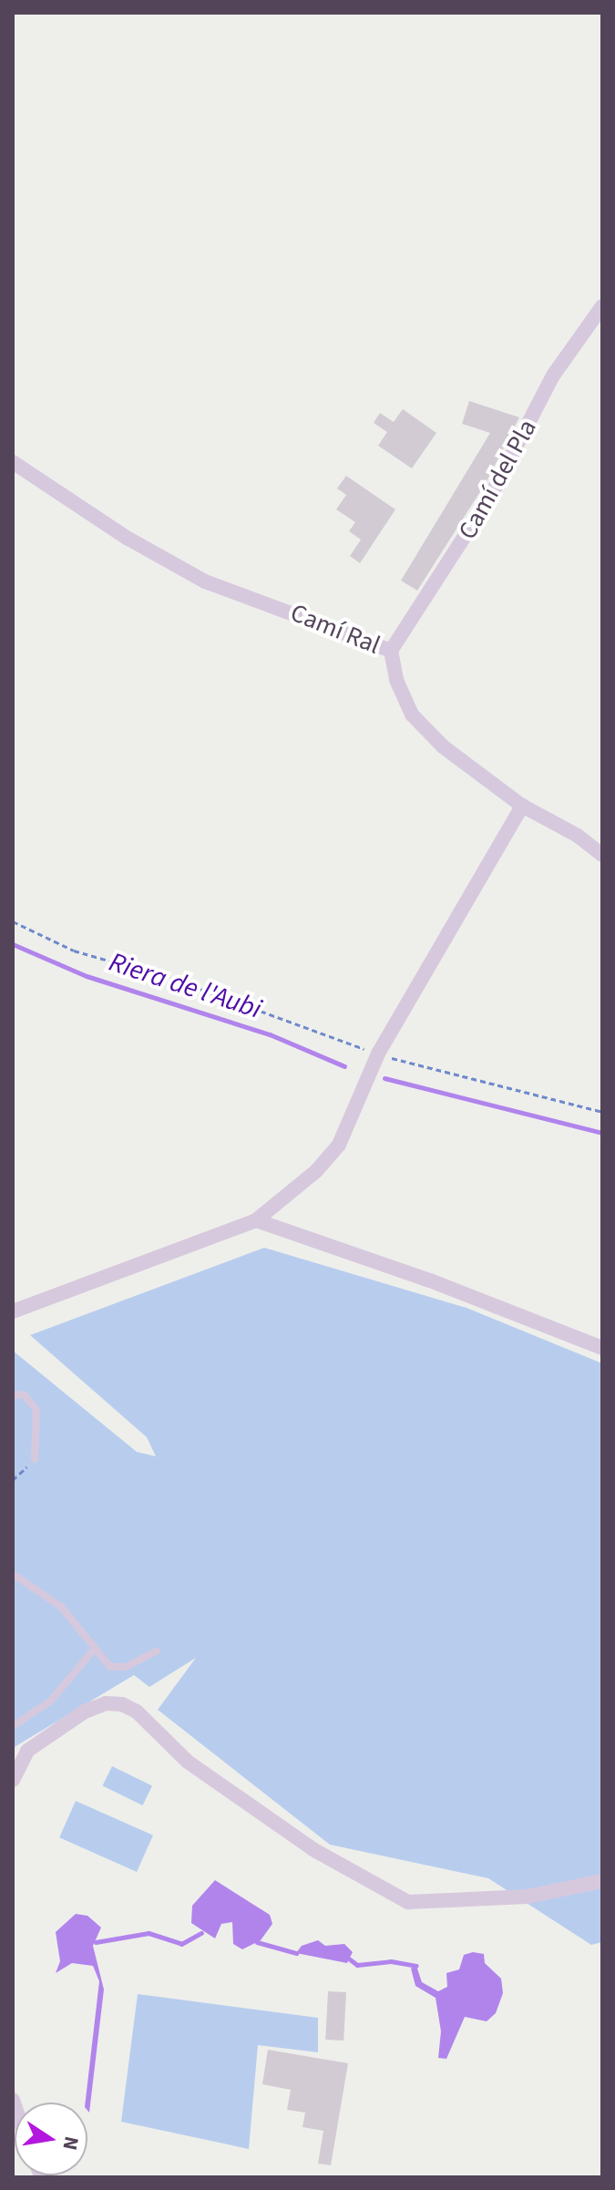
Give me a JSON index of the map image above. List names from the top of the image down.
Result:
{
  "streets": {
    "street": ["Camí del Pla", "Camí Ral"]
  },
  "crossings": [
    ["Camí del Pla", "Camí Ral"]
  ],
  "water": ["Riera de l'Aubi"],
  "north": "right"
}
